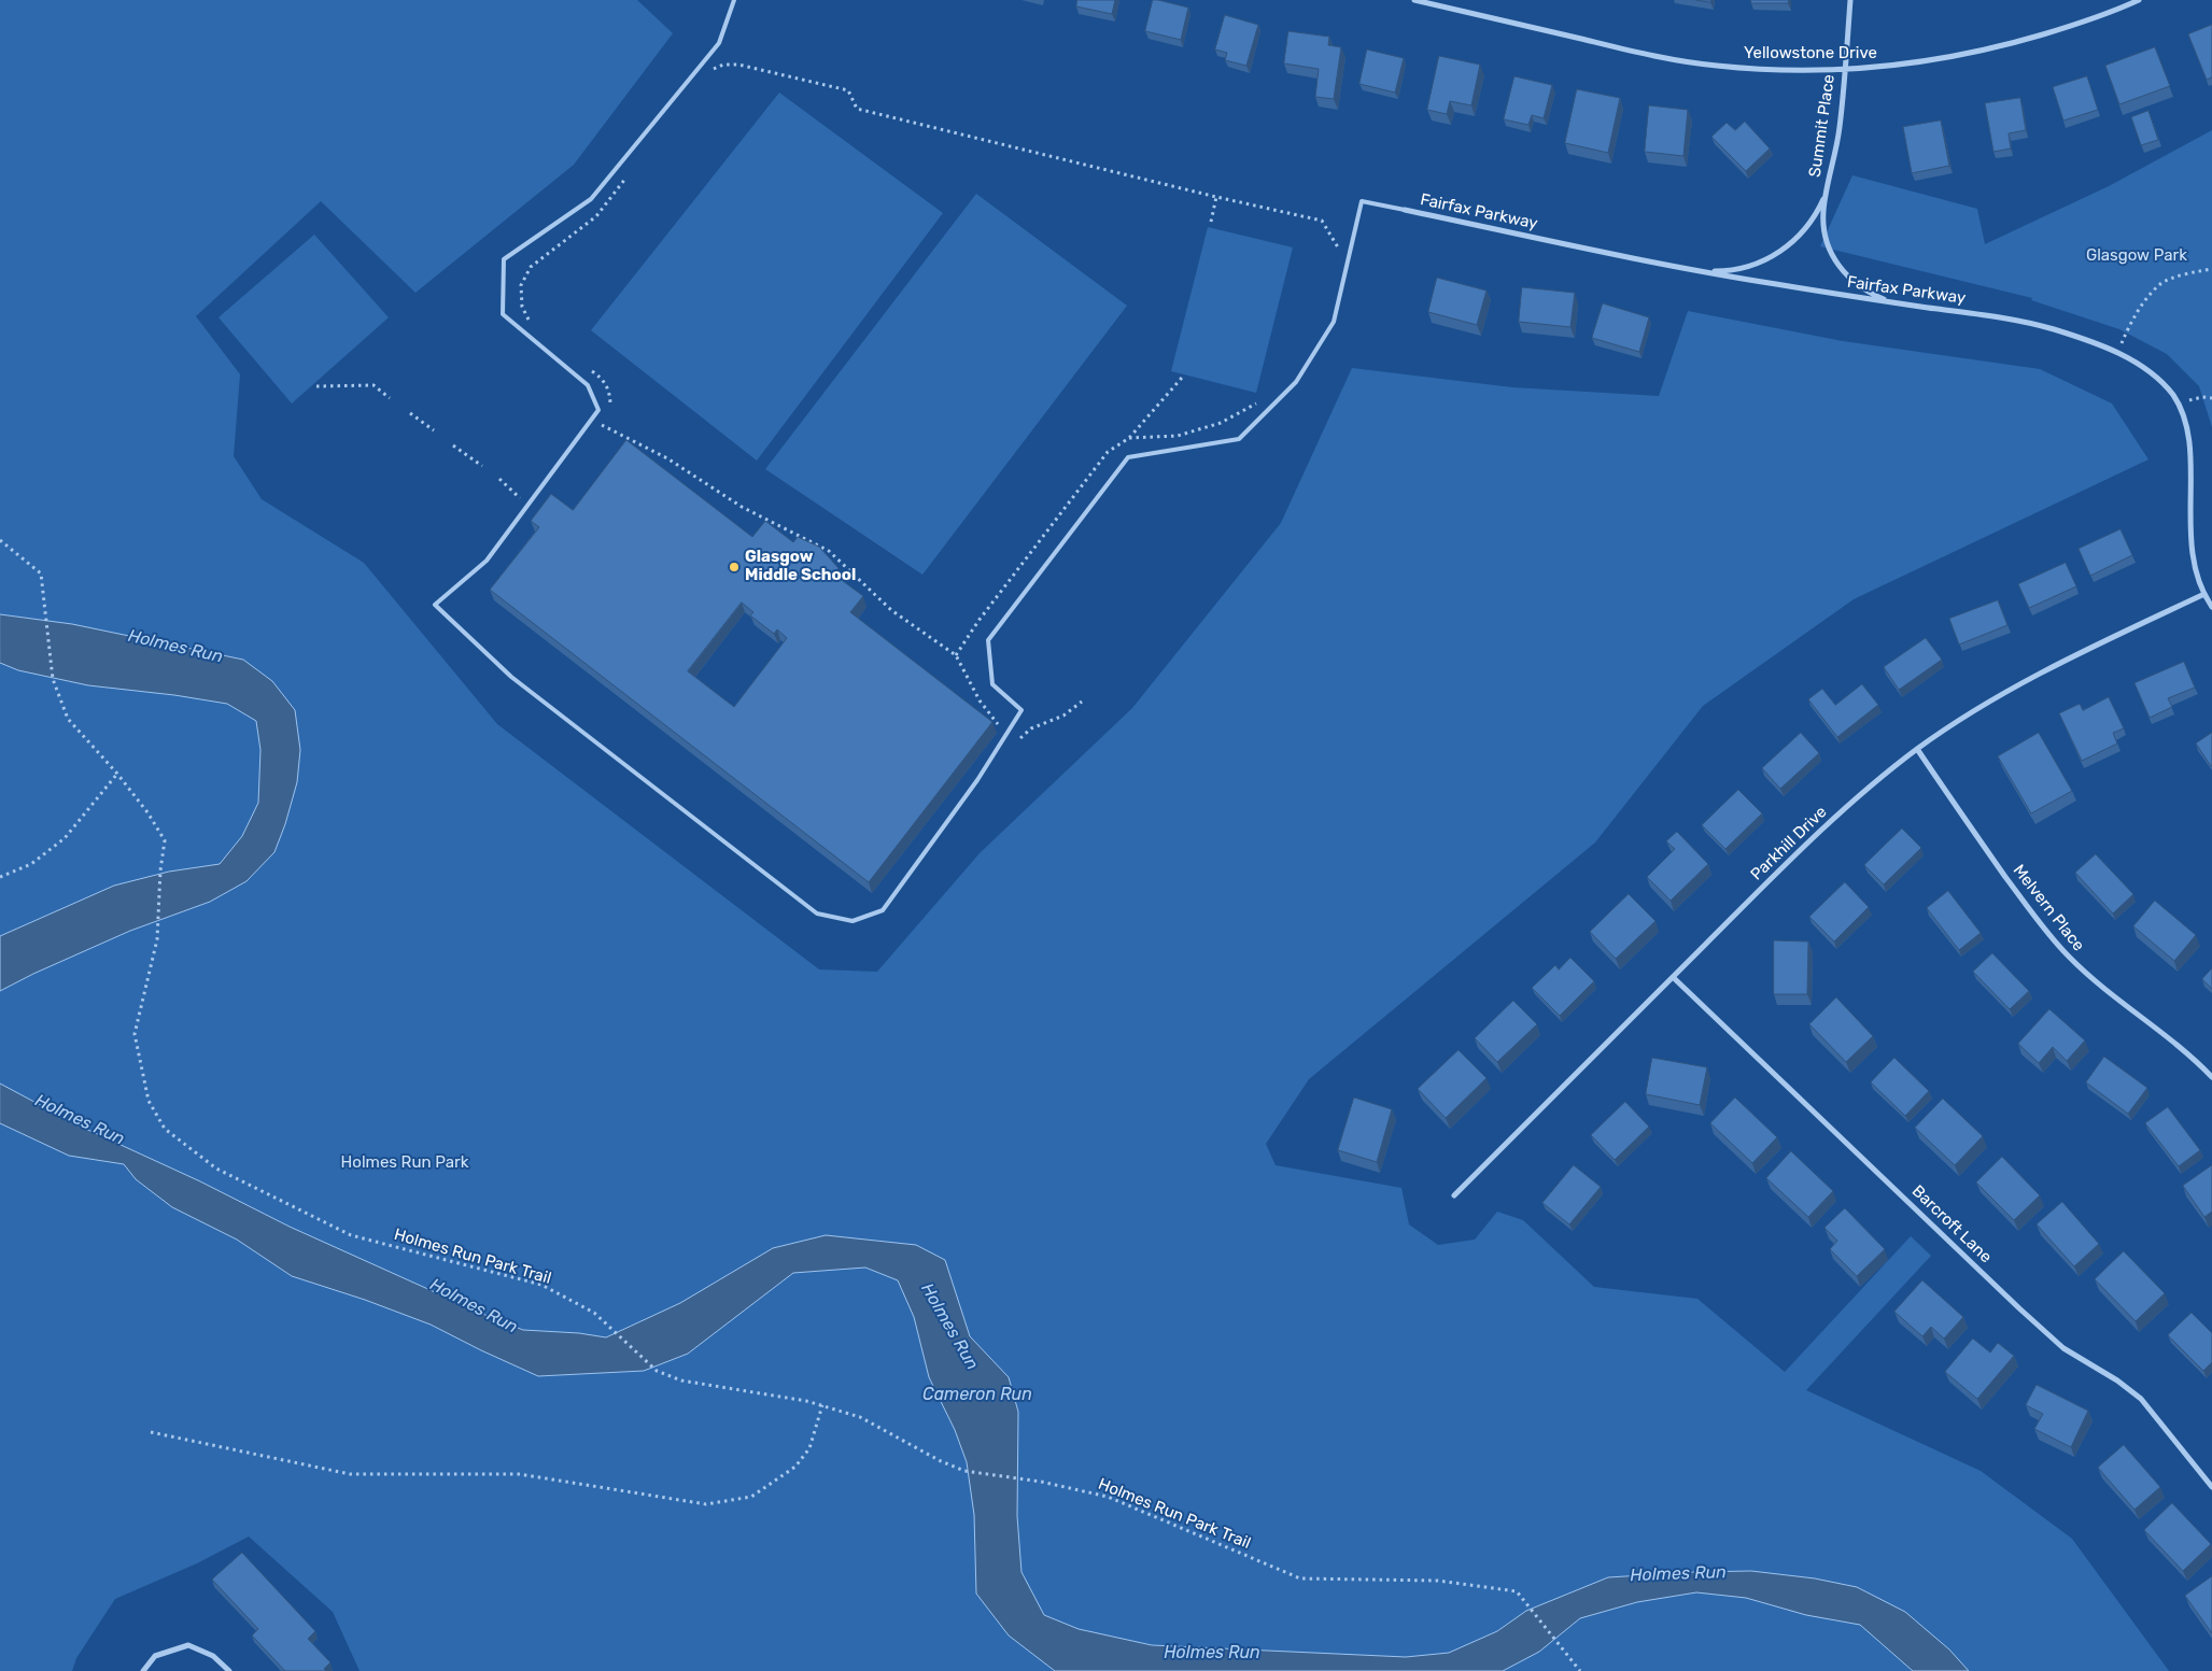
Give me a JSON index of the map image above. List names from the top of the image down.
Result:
{
  "streets": {
    "street": [
      "Yellowstone Drive",
      "Summit Place",
      "Fairfax Parkway",
      "Parkhill Drive",
      "Melvern Place",
      "Barcroft Lane"
    ],
    "path": ["Holmes Run Park Trail"]
  },
  "crossings": [
    ["Yellowstone Drive", "Summit Place"],
    ["Summit Place", "Fairfax Parkway"],
    ["Fairfax Parkway", "Parkhill Drive"],
    ["Parkhill Drive", "Melvern Place"],
    ["Parkhill Drive", "Barcroft Lane"]
  ],
  "water": ["Holmes Run", "Cameron Run"],
  "parks": ["Glasgow Park", "Holmes Run Park"],
  "places": ["Glasgow Middle School"]
}
